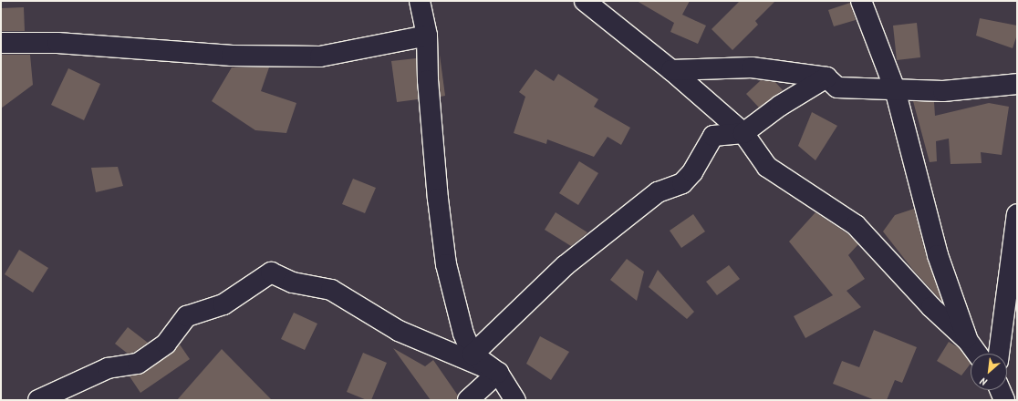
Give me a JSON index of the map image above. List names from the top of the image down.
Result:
{
  "north": "bottom left"
}
